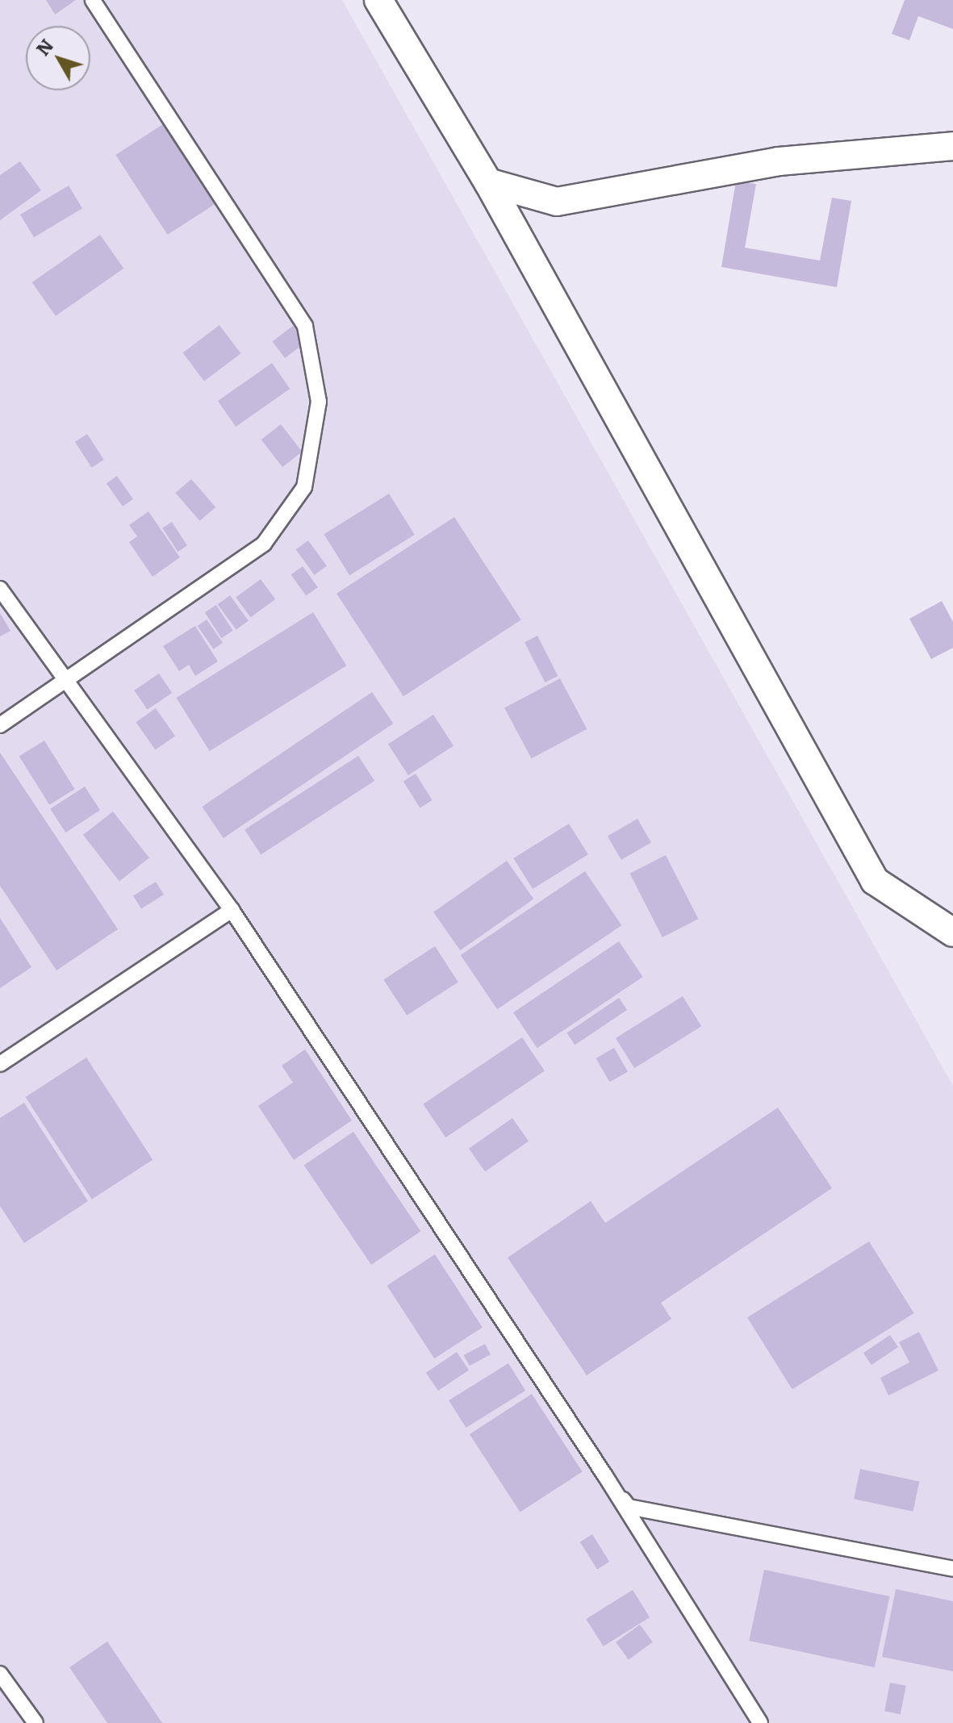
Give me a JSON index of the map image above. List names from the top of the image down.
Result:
{
  "north": "top left"
}
